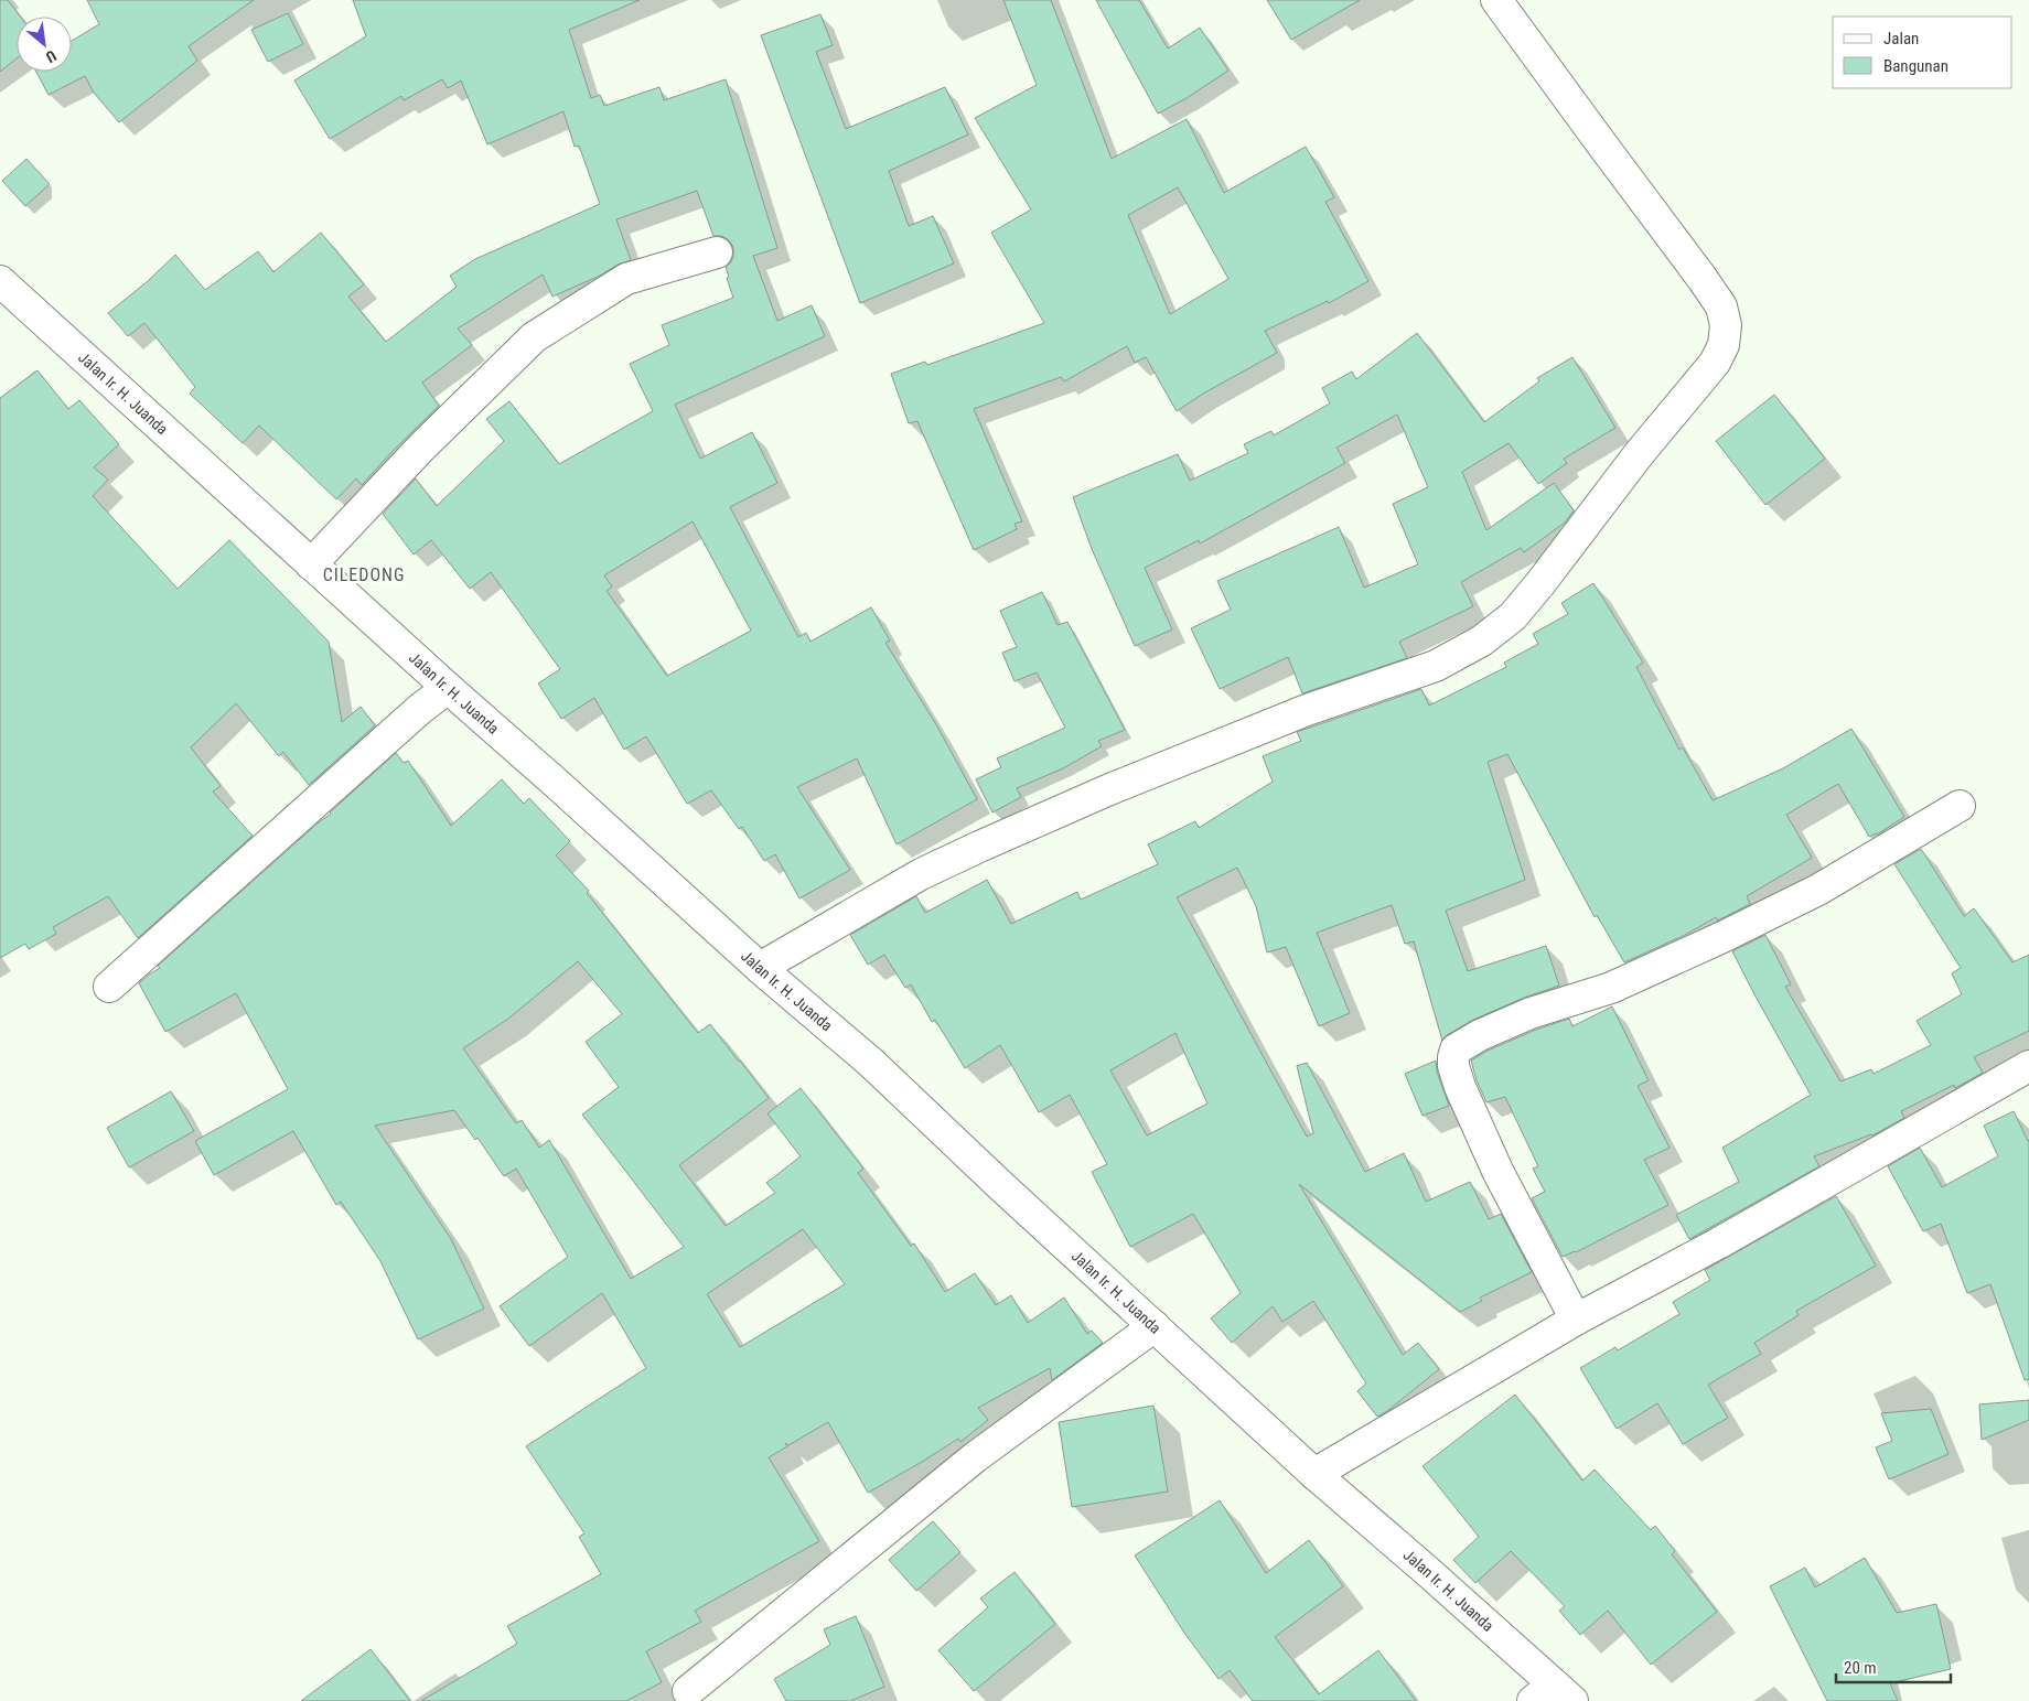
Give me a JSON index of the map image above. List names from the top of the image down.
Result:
{
  "streets": {
    "street": ["Jalan Ir. H. Juanda"]
  },
  "districts": ["CILEDONG"],
  "legend": ["Jalan", "Bangunan"],
  "scale_bar": "20 m",
  "north": "bottom right"
}
